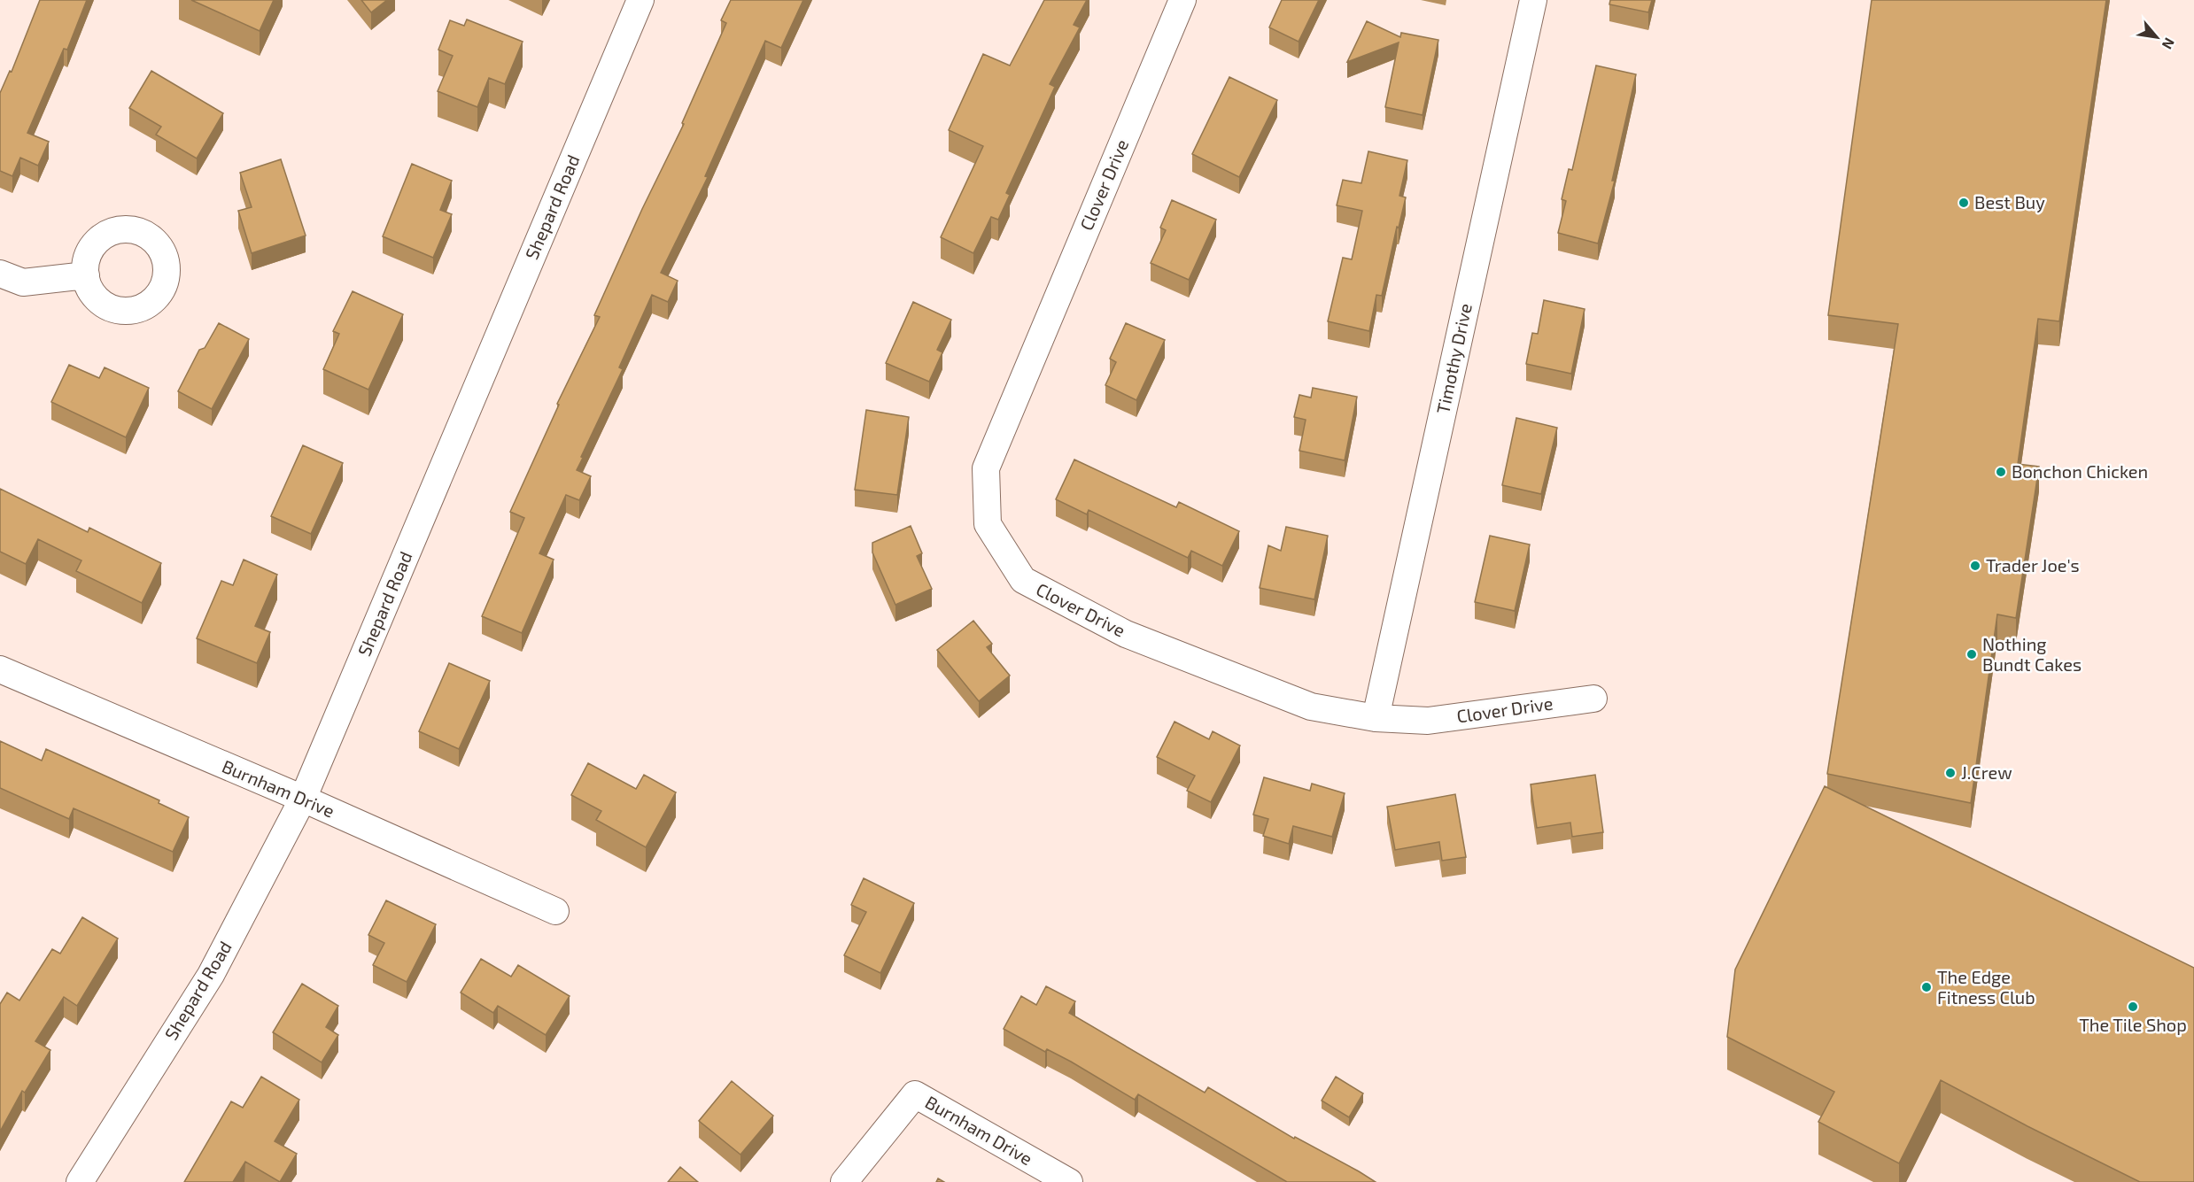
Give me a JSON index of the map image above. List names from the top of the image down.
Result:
{
  "streets": {
    "street": [
      "Clover Drive",
      "Shepard Road",
      "Timothy Drive",
      "Burnham Drive"
    ]
  },
  "crossings": [
    ["Clover Drive", "Timothy Drive"],
    ["Shepard Road", "Burnham Drive"]
  ],
  "places": [
    "Best Buy",
    "Bonchon Chicken",
    "Trader Joe's",
    "Nothing Bundt Cakes",
    "J.Crew",
    "The Edge Fitness Club",
    "The Tile Shop"
  ],
  "north": "bottom right"
}
